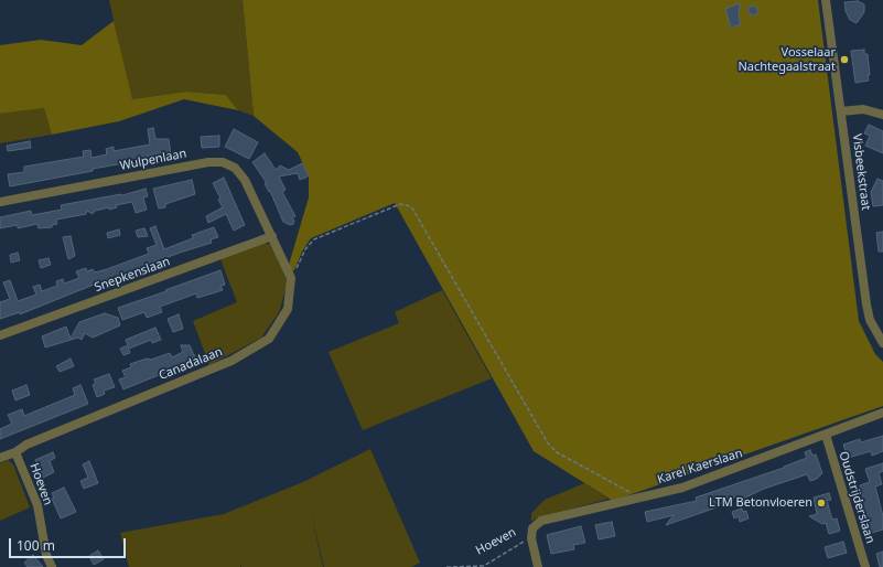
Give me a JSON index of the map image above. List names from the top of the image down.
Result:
{
  "streets": {
    "street": [
      "Wulpenlaan",
      "Visbeekstraat",
      "Snepkenslaan",
      "Canadalaan",
      "Karel Kaerslaan",
      "Hoeven",
      "Oudstrijderslaan"
    ]
  },
  "crossings": [
    ["Wulpenlaan", "Snepkenslaan"],
    ["Canadalaan", "Hoeven"],
    ["Karel Kaerslaan", "Hoeven"],
    ["Karel Kaerslaan", "Oudstrijderslaan"]
  ],
  "places": ["Vosselaar Nachtegaalstraat", "LTM Betonvloeren"],
  "scale_bar": "100 m"
}
